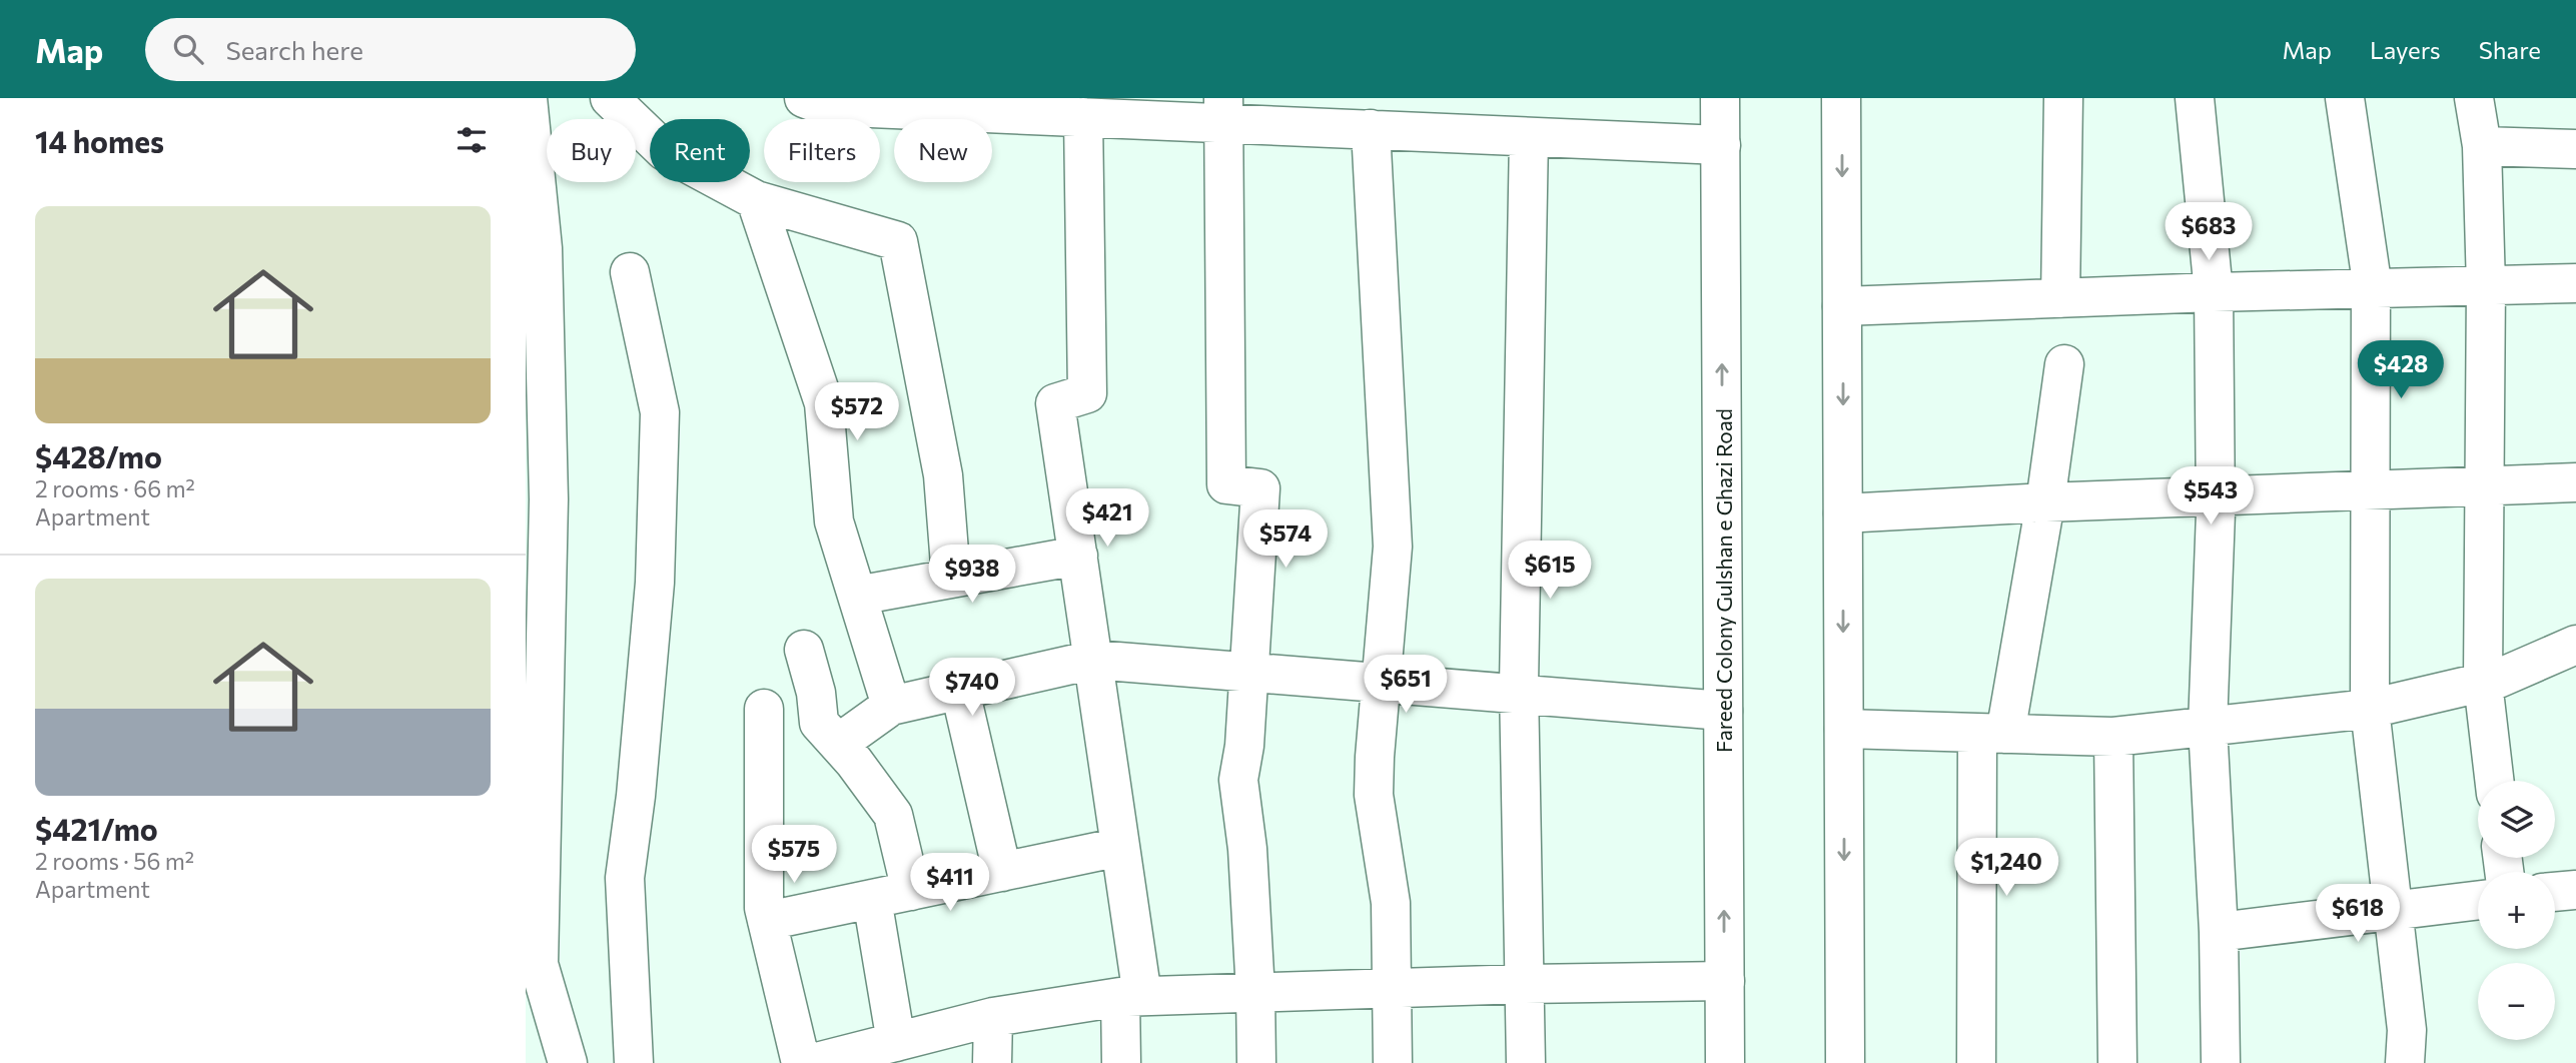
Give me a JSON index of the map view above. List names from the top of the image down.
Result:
{
  "streets": {
    "street": ["Fareed Colony Gulshan e Ghazi Road"]
  },
  "page": {
    "header": "Map",
    "search": "Search here",
    "nav": ["Map", "Layers", "Share"],
    "heading": "14 homes",
    "chip": [
      "Buy",
      "Rent",
      "Filters",
      "New"
    ],
    "list": [
      {
        "name": "$428/mo",
        "note": "2 rooms · 66 m² · Apartment"
      },
      {
        "name": "$421/mo",
        "note": "2 rooms · 56 m² · Apartment"
      }
    ],
    "price": [
      "$683",
      "$428",
      "$572",
      "$543",
      "$421",
      "$574",
      "$615",
      "$938",
      "$651",
      "$740",
      "$575",
      "$1,240",
      "$411",
      "$618"
    ],
    "map_buttons": ["+", "−"]
  }
}
